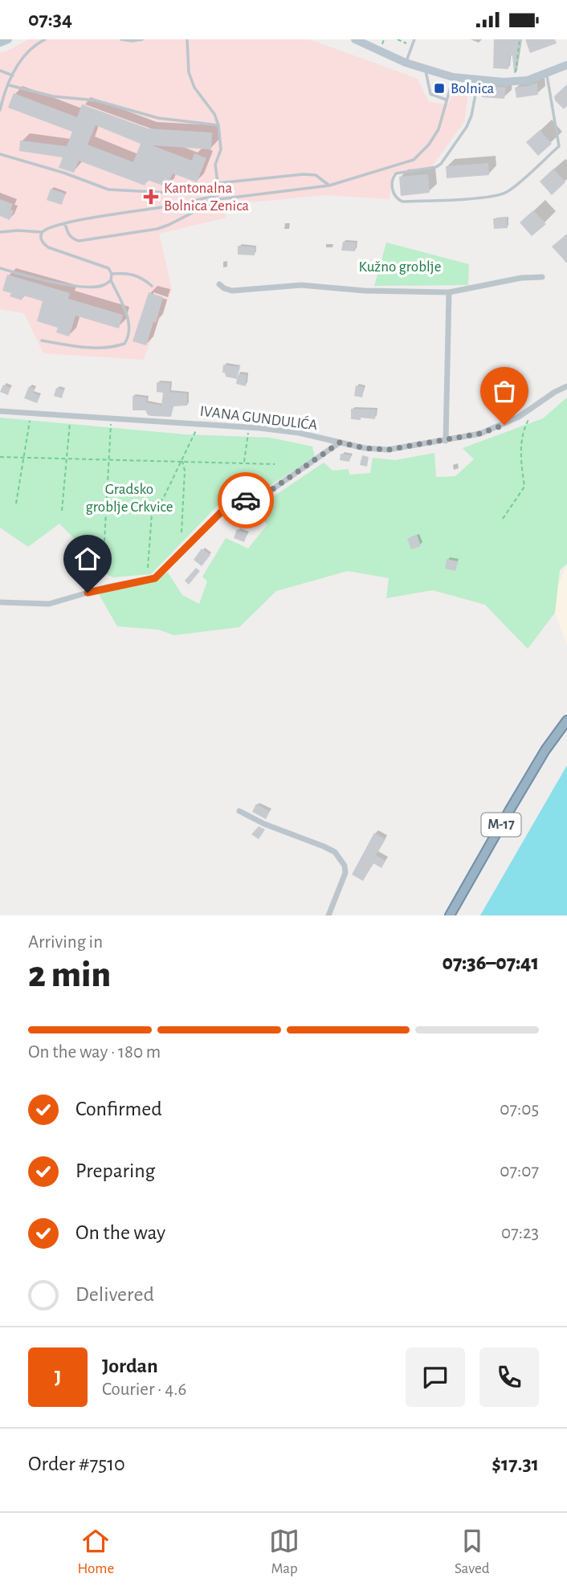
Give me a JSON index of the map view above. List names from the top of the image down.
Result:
{
  "streets": {
    "highway": ["M-17"],
    "street": ["IVANA GUNDULIĆA"]
  },
  "parks": ["Kužno groblje", "Gradsko groblje Crkvice"],
  "places": {
    "transit": ["Bolnica"],
    "health": ["Kantonalna Bolnica Zenica"]
  },
  "page": {
    "status": "07:34",
    "heading": ["2 min", "Arriving in", "07:36–07:41"],
    "panel": [
      "Jordan",
      "Courier · 4.6",
      "Order #7510",
      "$17.31"
    ],
    "bar": "On the way · 180 m",
    "list": [
      ["Confirmed", "07:05"],
      ["Preparing", "07:07"],
      ["On the way", "07:23"],
      "Delivered"
    ],
    "round": "J",
    "tabs": ["Home", "Map", "Saved"]
  }
}
